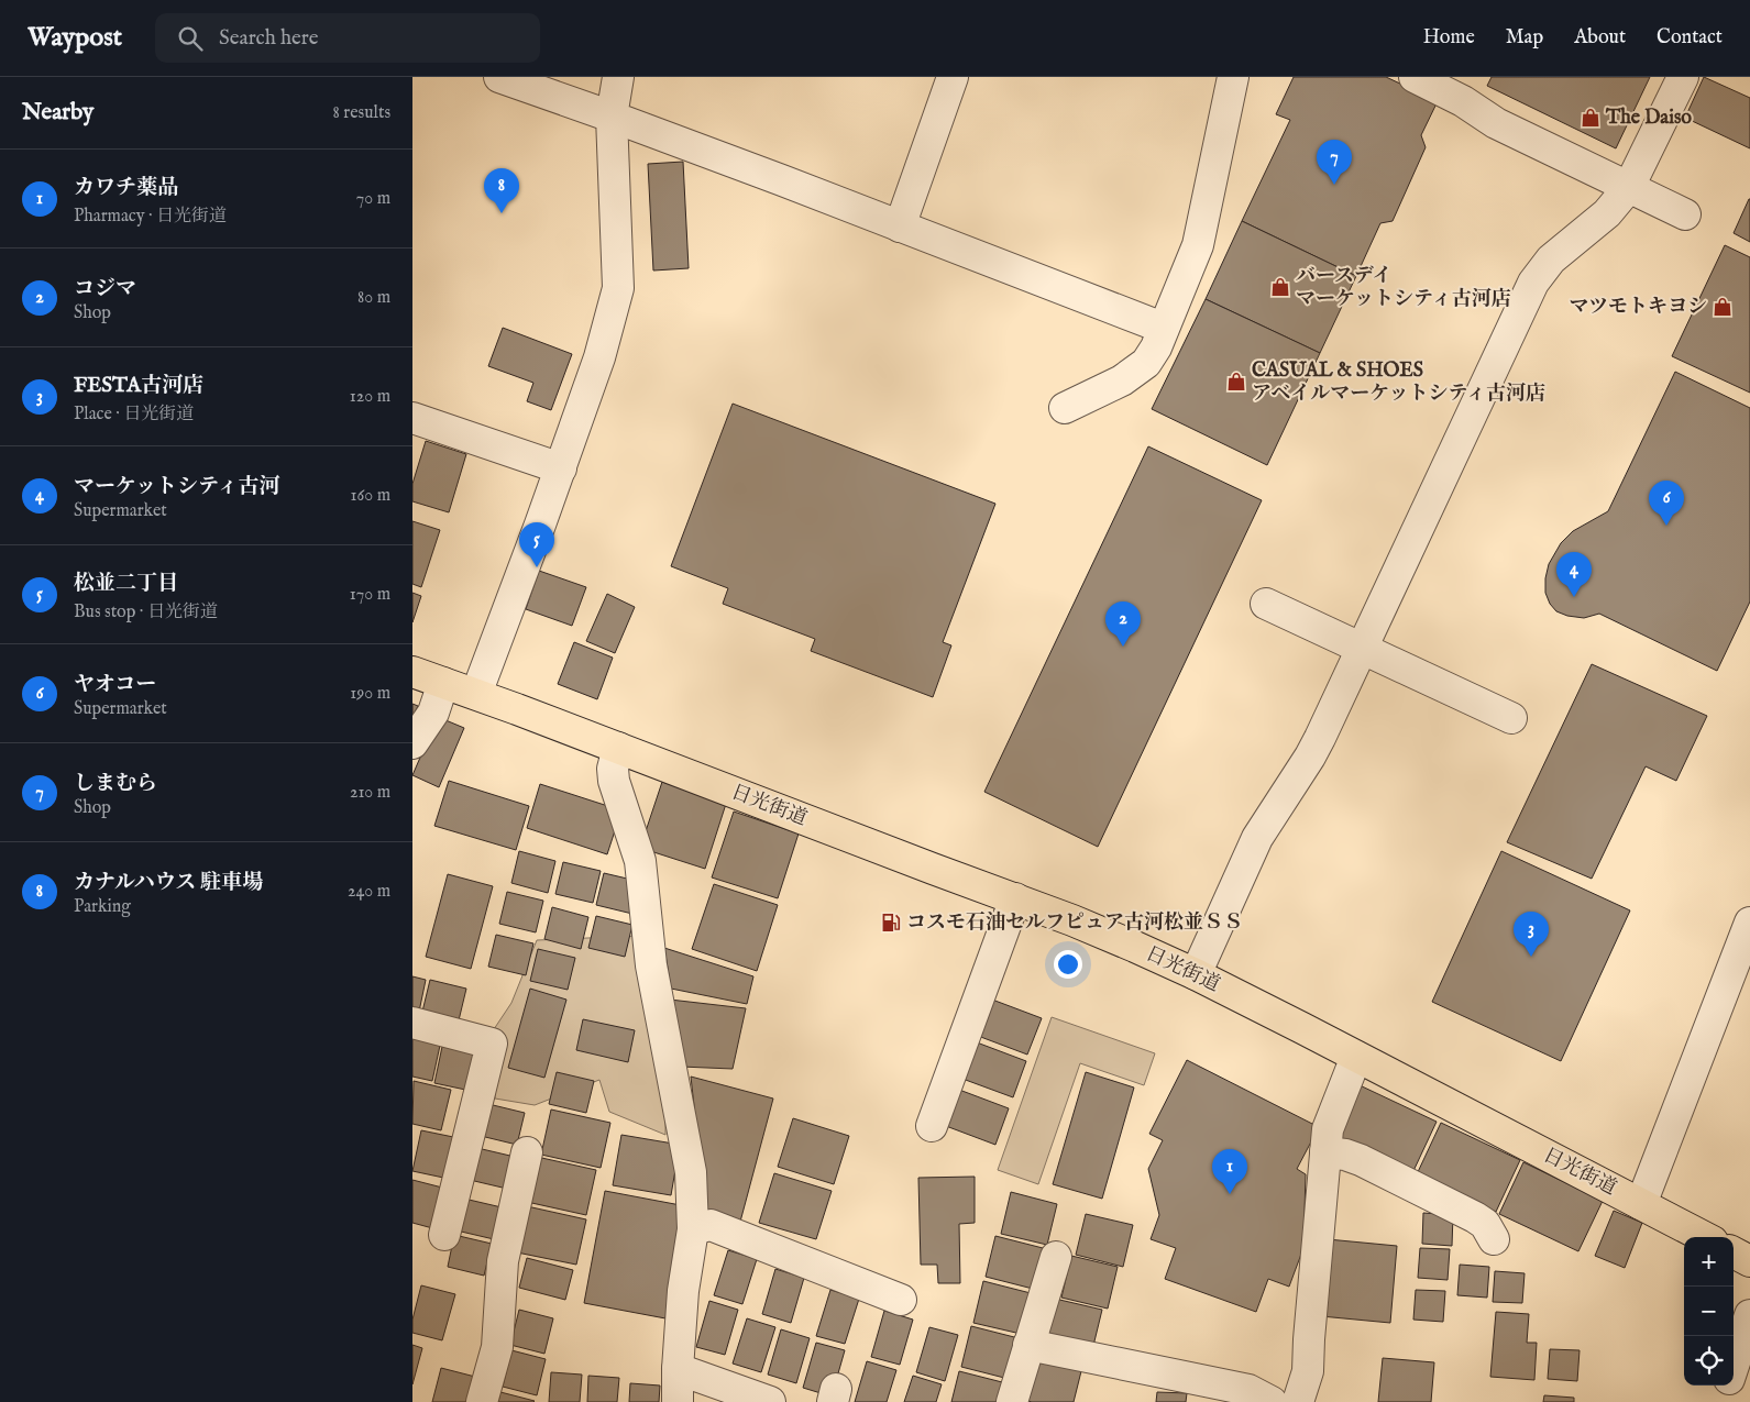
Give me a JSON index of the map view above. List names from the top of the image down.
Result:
{
  "streets": {
    "main road": ["日光街道"]
  },
  "places": {
    "shop": [
      "The Daiso",
      "バースデイ マーケットシティ古河店",
      "マツモトキヨシ",
      "CASUAL & SHOES アベイルマーケットシティ古河店"
    ],
    "fuel station": ["コスモ石油セルフピュア古河松並ＳＳ"]
  },
  "page": {
    "header": "Waypost",
    "search": "Search here",
    "nav": [
      "Home",
      "Map",
      "About",
      "Contact"
    ],
    "heading": ["Nearby", "8 results"],
    "pins": [
      "7",
      "8",
      "6",
      "5",
      "4",
      "2",
      "3",
      "1"
    ],
    "list": [
      {
        "mark": "1",
        "name": "カワチ薬品",
        "note": "Pharmacy · 日光街道",
        "value": "70 m"
      },
      {
        "mark": "2",
        "name": "コジマ",
        "note": "Shop",
        "value": "80 m"
      },
      {
        "mark": "3",
        "name": "FESTA古河店",
        "note": "Place · 日光街道",
        "value": "120 m"
      },
      {
        "mark": "4",
        "name": "マーケットシティ古河",
        "note": "Supermarket",
        "value": "160 m"
      },
      {
        "mark": "5",
        "name": "松並二丁目",
        "note": "Bus stop · 日光街道",
        "value": "170 m"
      },
      {
        "mark": "6",
        "name": "ヤオコー",
        "note": "Supermarket",
        "value": "190 m"
      },
      {
        "mark": "7",
        "name": "しまむら",
        "note": "Shop",
        "value": "210 m"
      },
      {
        "mark": "8",
        "name": "カナルハウス 駐車場",
        "note": "Parking",
        "value": "240 m"
      }
    ],
    "map_buttons": ["+", "−"]
  }
}
